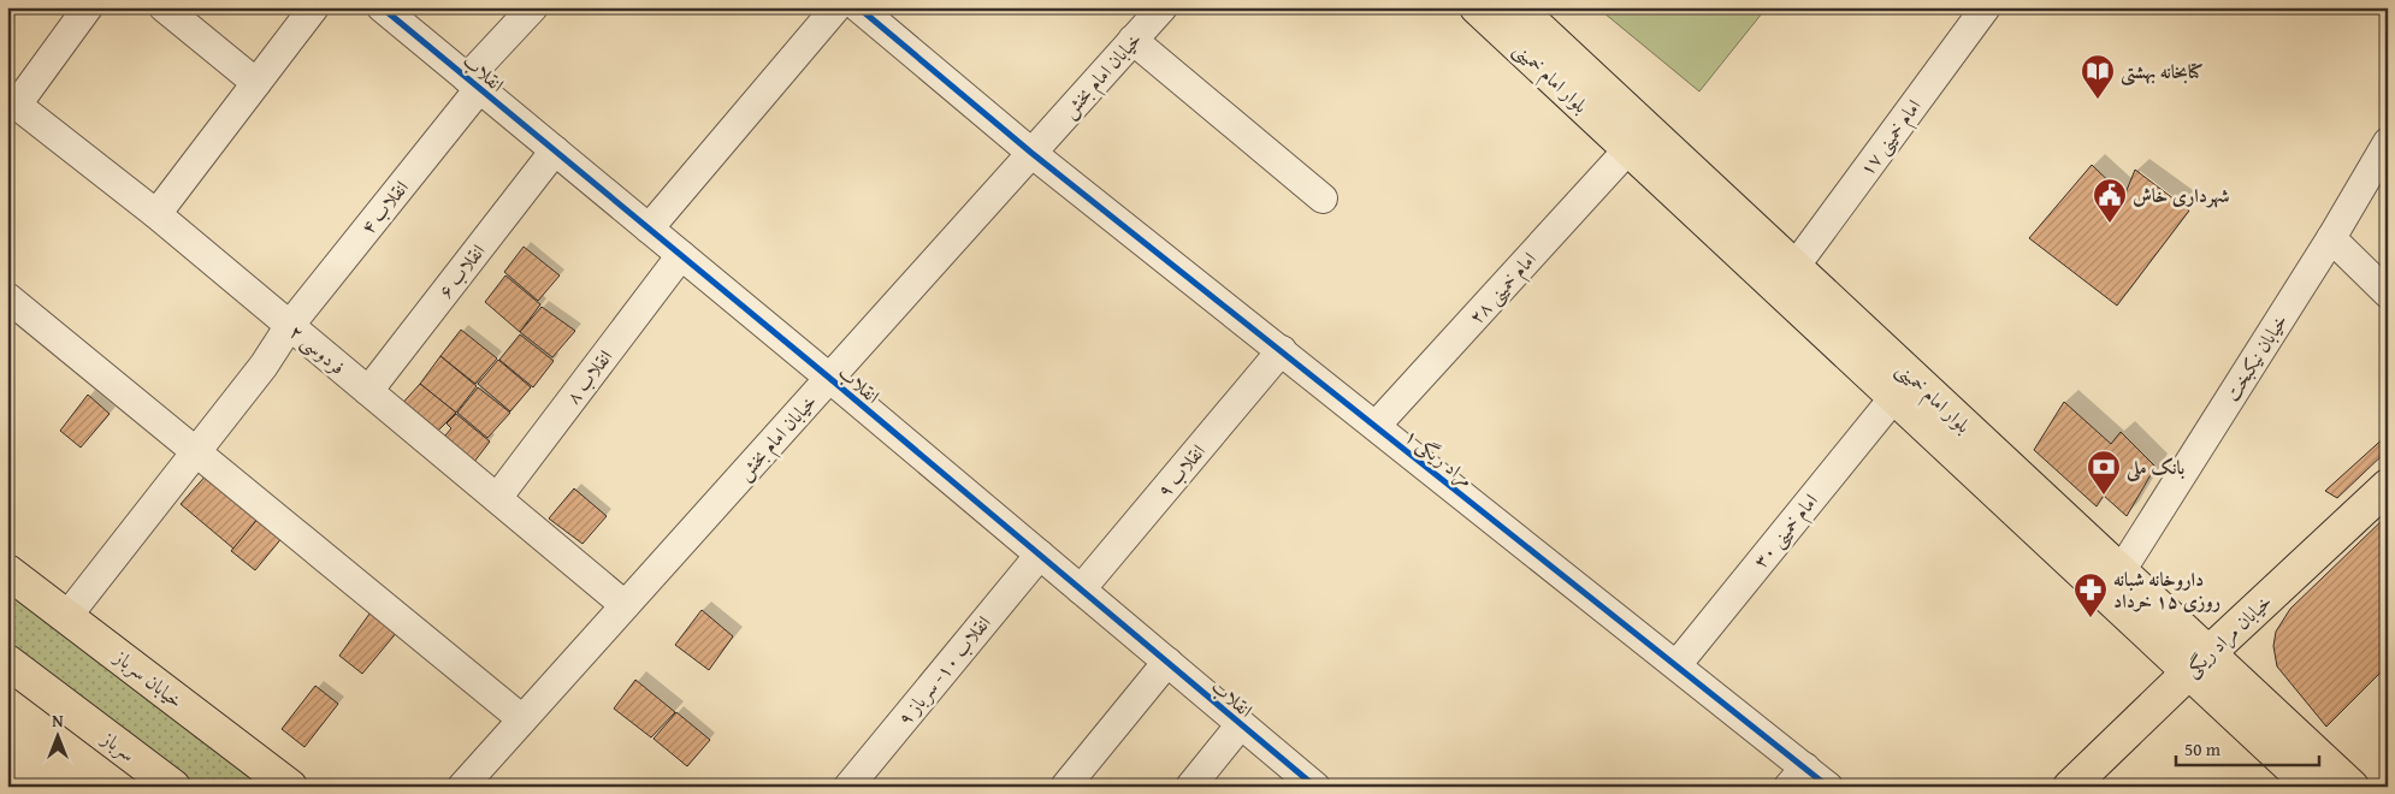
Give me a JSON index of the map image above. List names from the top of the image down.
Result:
{
  "streets": {
    "main road": [
      "بلوار امام خمینی",
      "خیابان مراد ریگی",
      "خیابان سرباز",
      "سرباز"
    ],
    "street": [
      "انقلاب",
      "خیابان امام بخش",
      "امام خمینی ۱۷",
      "انقلاب ۴",
      "انقلاب ۶",
      "امام خمینی ۲۸",
      "فردوسی ۲",
      "خیابان نیکبخت",
      "انقلاب ۸",
      "مراد ریگی ۱",
      "انقلاب ۹",
      "امام خمینی ۳۰",
      "انقلاب ۱۰- سرباز ۹"
    ]
  },
  "crossings": [
    ["انقلاب", "خیابان امام بخش"],
    ["انقلاب", "انقلاب ۴"],
    ["انقلاب", "انقلاب ۶"],
    ["انقلاب", "انقلاب ۸"],
    ["انقلاب", "انقلاب ۹"],
    ["انقلاب", "انقلاب ۱۰- سرباز ۹"],
    ["خیابان امام بخش", "فردوسی ۲"],
    ["خیابان امام بخش", "مراد ریگی ۱"],
    ["بلوار امام خمینی", "امام خمینی ۱۷"],
    ["بلوار امام خمینی", "امام خمینی ۲۸"],
    ["بلوار امام خمینی", "خیابان نیکبخت"],
    ["بلوار امام خمینی", "امام خمینی ۳۰"],
    ["بلوار امام خمینی", "خیابان مراد ریگی"],
    ["انقلاب ۴", "فردوسی ۲"],
    ["انقلاب ۴", "خیابان سرباز"],
    ["انقلاب ۶", "فردوسی ۲"],
    ["امام خمینی ۲۸", "مراد ریگی ۱"],
    ["فردوسی ۲", "انقلاب ۸"],
    ["مراد ریگی ۱", "انقلاب ۹"],
    ["مراد ریگی ۱", "امام خمینی ۳۰"]
  ],
  "places": {
    "library": ["کتابخانه بهشتی"],
    "public building": ["شهرداری خاش"],
    "bank": ["بانک ملی"],
    "pharmacy": ["داروخانه شبانه روزی ۱۵ خرداد"]
  },
  "scale_bar": "50 m",
  "north": "top"
}
